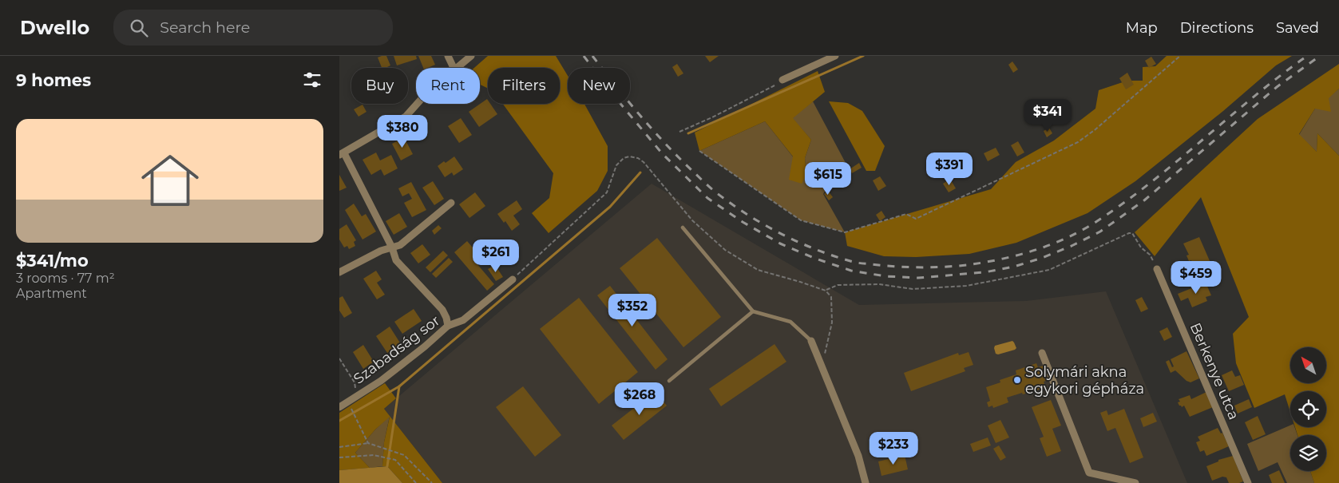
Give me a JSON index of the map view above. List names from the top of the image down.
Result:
{
  "streets": {
    "street": ["Szabadság sor", "Berkenye utca"]
  },
  "places": ["Solymári akna egykori gépháza"],
  "north": "top left",
  "page": {
    "header": "Dwello",
    "search": "Search here",
    "nav": ["Map", "Directions", "Saved"],
    "heading": "9 homes",
    "chip": [
      "Buy",
      "Rent",
      "Filters",
      "New"
    ],
    "price": [
      "$341",
      "$380",
      "$391",
      "$615",
      "$261",
      "$459",
      "$352",
      "$268",
      "$233"
    ],
    "list": [
      {
        "name": "$341/mo",
        "note": "3 rooms · 77 m² · Apartment"
      }
    ]
  }
}
